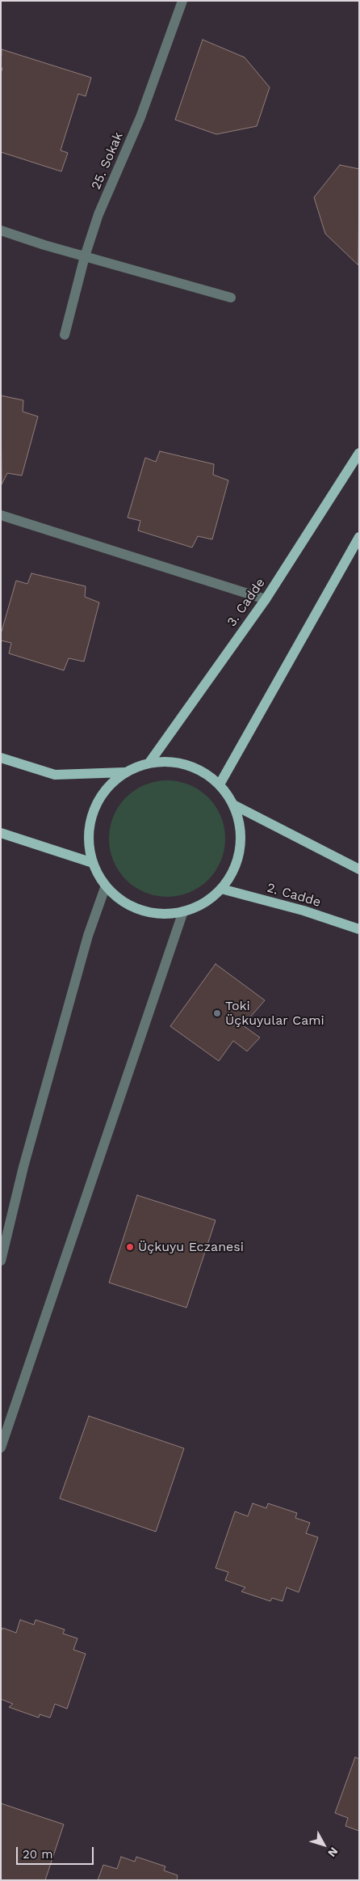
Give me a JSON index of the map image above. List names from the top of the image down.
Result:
{
  "streets": {
    "main road": ["3. Cadde", "2. Cadde"],
    "street": ["25. Sokak"]
  },
  "places": ["Toki Üçkuyular Cami", "Üçkuyu Eczanesi"],
  "scale_bar": "20 m",
  "north": "bottom right"
}
